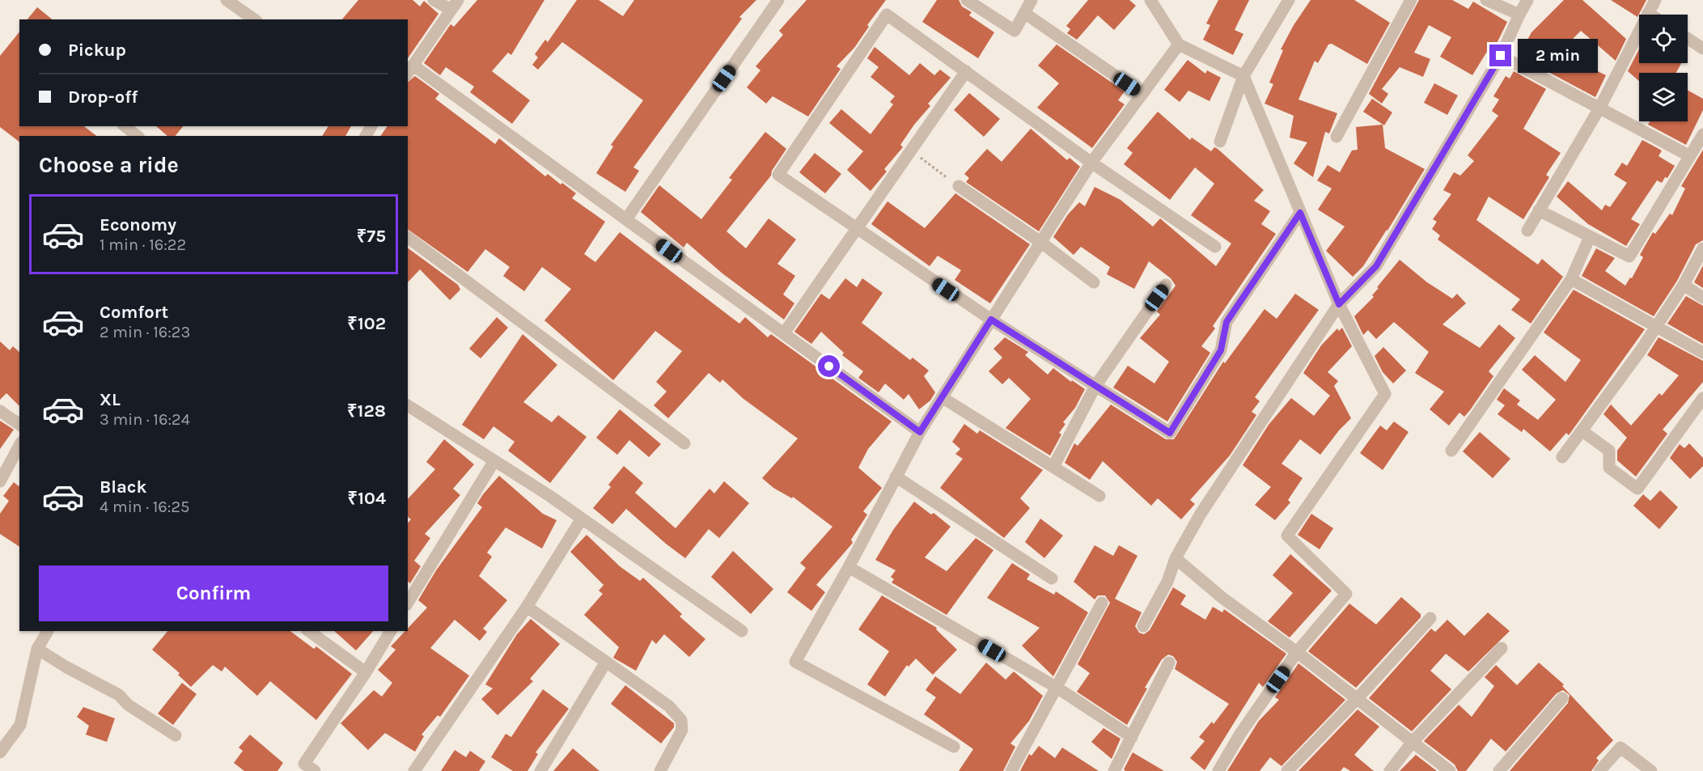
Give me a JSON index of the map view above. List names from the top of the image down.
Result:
{
  "page": {
    "banner": ["Pickup", "Drop-off"],
    "bubble": "2 min",
    "heading": "Choose a ride",
    "list": [
      {
        "name": "Economy",
        "note": "1 min · 16:22",
        "value": "₹75"
      },
      {
        "name": "Comfort",
        "note": "2 min · 16:23",
        "value": "₹102"
      },
      {
        "name": "XL",
        "note": "3 min · 16:24",
        "value": "₹128"
      },
      {
        "name": "Black",
        "note": "4 min · 16:25",
        "value": "₹104"
      }
    ],
    "buttons": "Confirm"
  }
}
